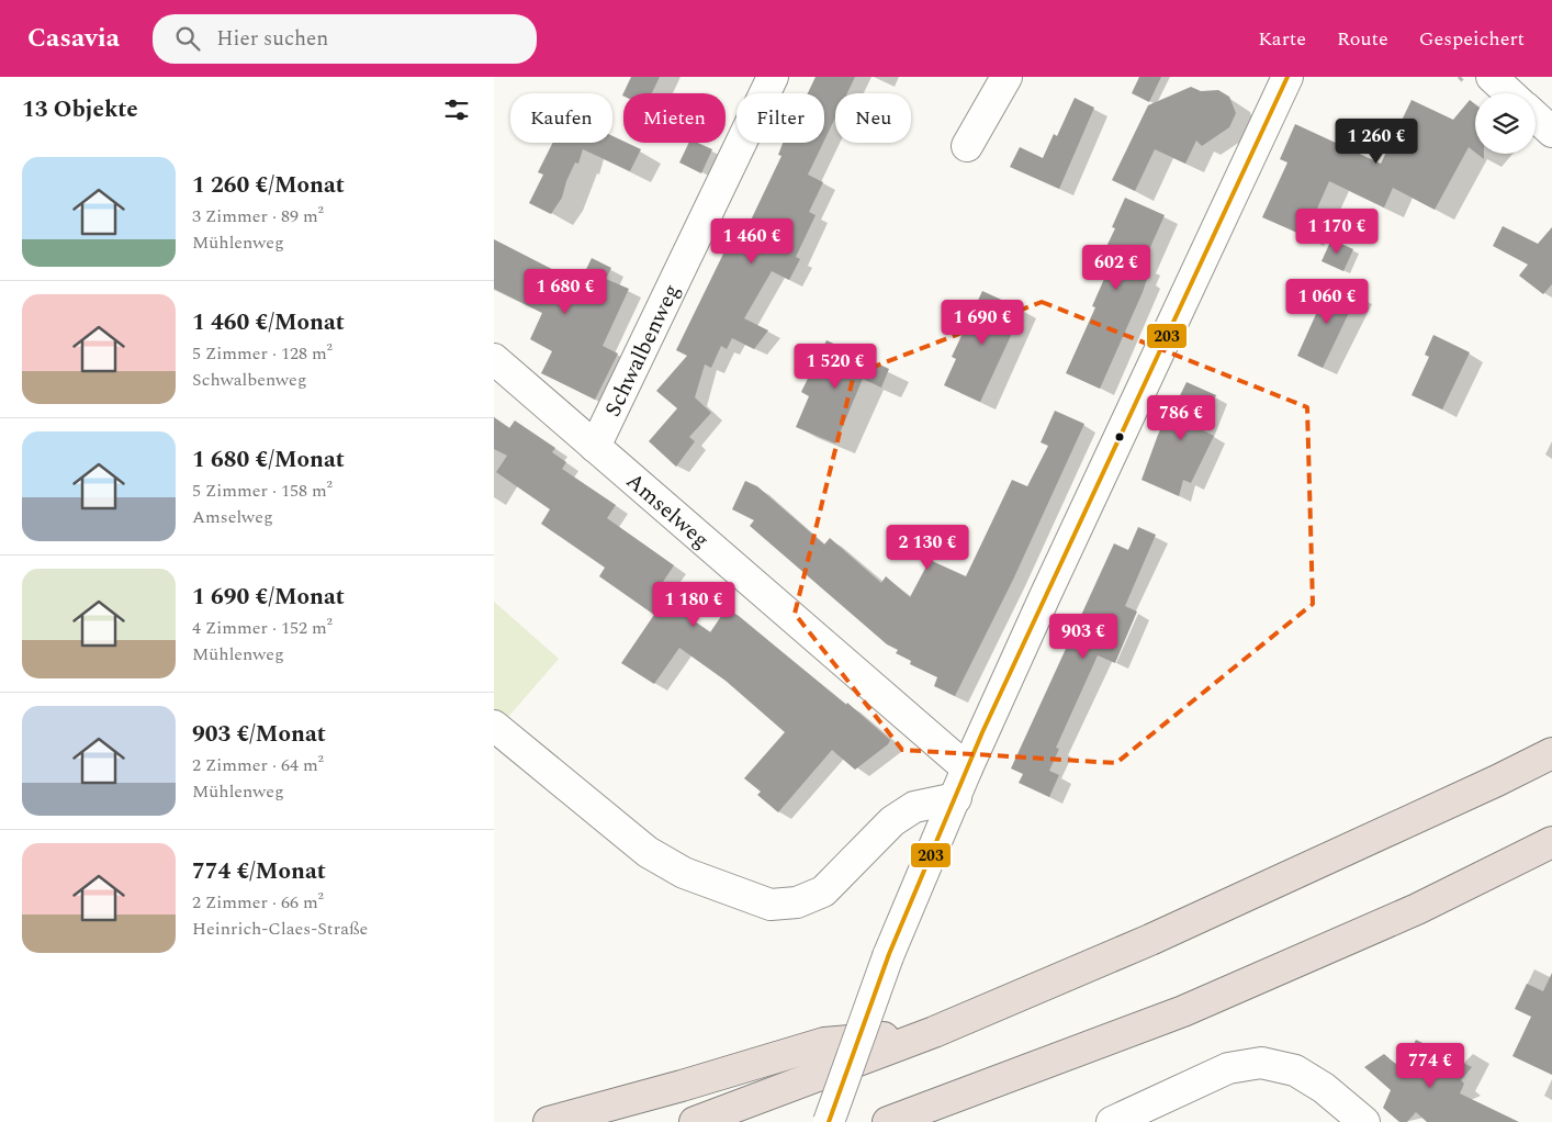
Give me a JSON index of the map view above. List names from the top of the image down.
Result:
{
  "streets": {
    "street": ["Schwalbenweg", "Amselweg"]
  },
  "crossings": [
    ["Schwalbenweg", "Amselweg"]
  ],
  "lines": ["transit line 203"],
  "page": {
    "header": "Casavia",
    "search": "Hier suchen",
    "nav": ["Karte", "Route", "Gespeichert"],
    "heading": "13 Objekte",
    "chip": [
      "Kaufen",
      "Mieten",
      "Filter",
      "Neu"
    ],
    "price": [
      "1 260 €",
      "1 170 €",
      "1 460 €",
      "602 €",
      "1 680 €",
      "1 060 €",
      "1 690 €",
      "1 520 €",
      "786 €",
      "2 130 €",
      "1 180 €",
      "903 €",
      "774 €"
    ],
    "list": [
      {
        "name": "1 260 €/Monat",
        "note": "3 Zimmer · 89 m² · Mühlenweg"
      },
      {
        "name": "1 460 €/Monat",
        "note": "5 Zimmer · 128 m² · Schwalbenweg"
      },
      {
        "name": "1 680 €/Monat",
        "note": "5 Zimmer · 158 m² · Amselweg"
      },
      {
        "name": "1 690 €/Monat",
        "note": "4 Zimmer · 152 m² · Mühlenweg"
      },
      {
        "name": "903 €/Monat",
        "note": "2 Zimmer · 64 m² · Mühlenweg"
      },
      {
        "name": "774 €/Monat",
        "note": "2 Zimmer · 66 m² · Heinrich-Claes-Straße"
      }
    ]
  }
}
